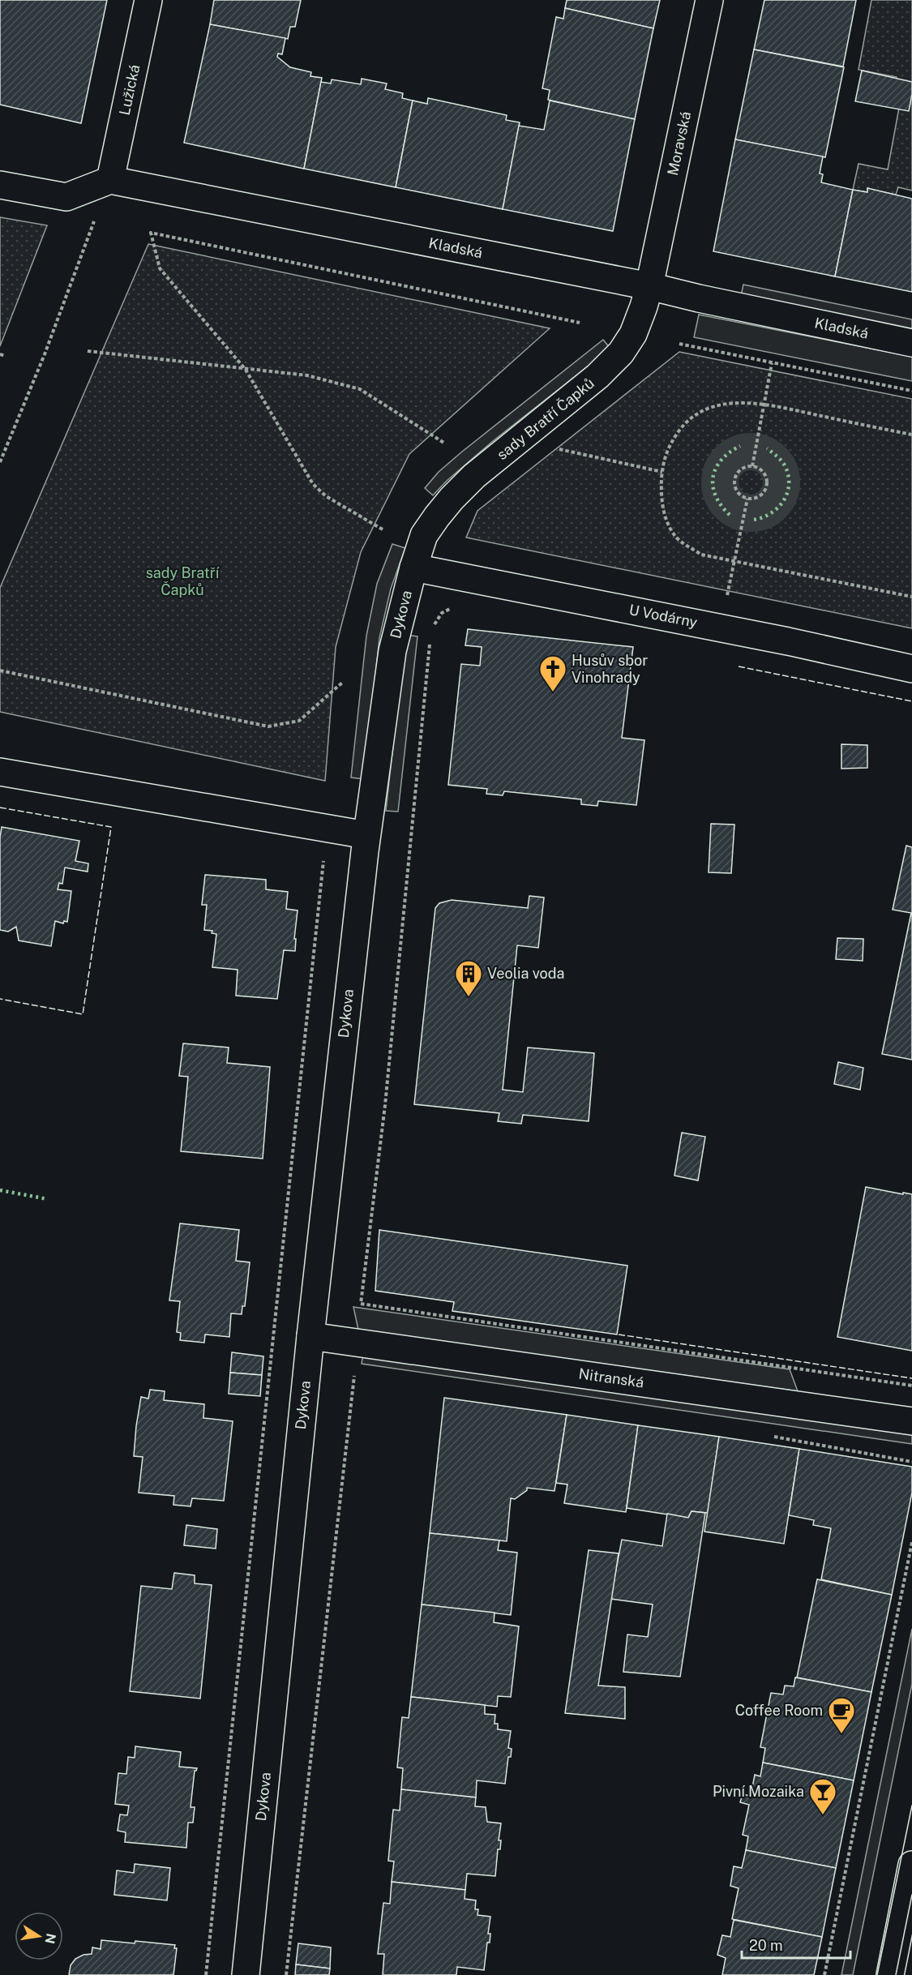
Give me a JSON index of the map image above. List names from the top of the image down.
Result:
{
  "streets": {
    "street": [
      "Lužická",
      "Moravská",
      "Kladská",
      "sady Bratří Čapků",
      "Dykova",
      "U Vodárny",
      "Nitranská"
    ]
  },
  "crossings": [
    ["Lužická", "Kladská"],
    ["Moravská", "Kladská"],
    ["Moravská", "sady Bratří Čapků"],
    ["Kladská", "sady Bratří Čapků"],
    ["sady Bratří Čapků", "Dykova"],
    ["sady Bratří Čapků", "U Vodárny"],
    ["Dykova", "U Vodárny"],
    ["Dykova", "Nitranská"]
  ],
  "parks": ["sady Bratří Čapků"],
  "places": {
    "church": ["Husův sbor Vinohrady"],
    "building": ["Veolia voda"],
    "cafe": ["Coffee Room"],
    "bar": ["Pivní Mozaika"]
  },
  "scale_bar": "20 m",
  "north": "right"
}
